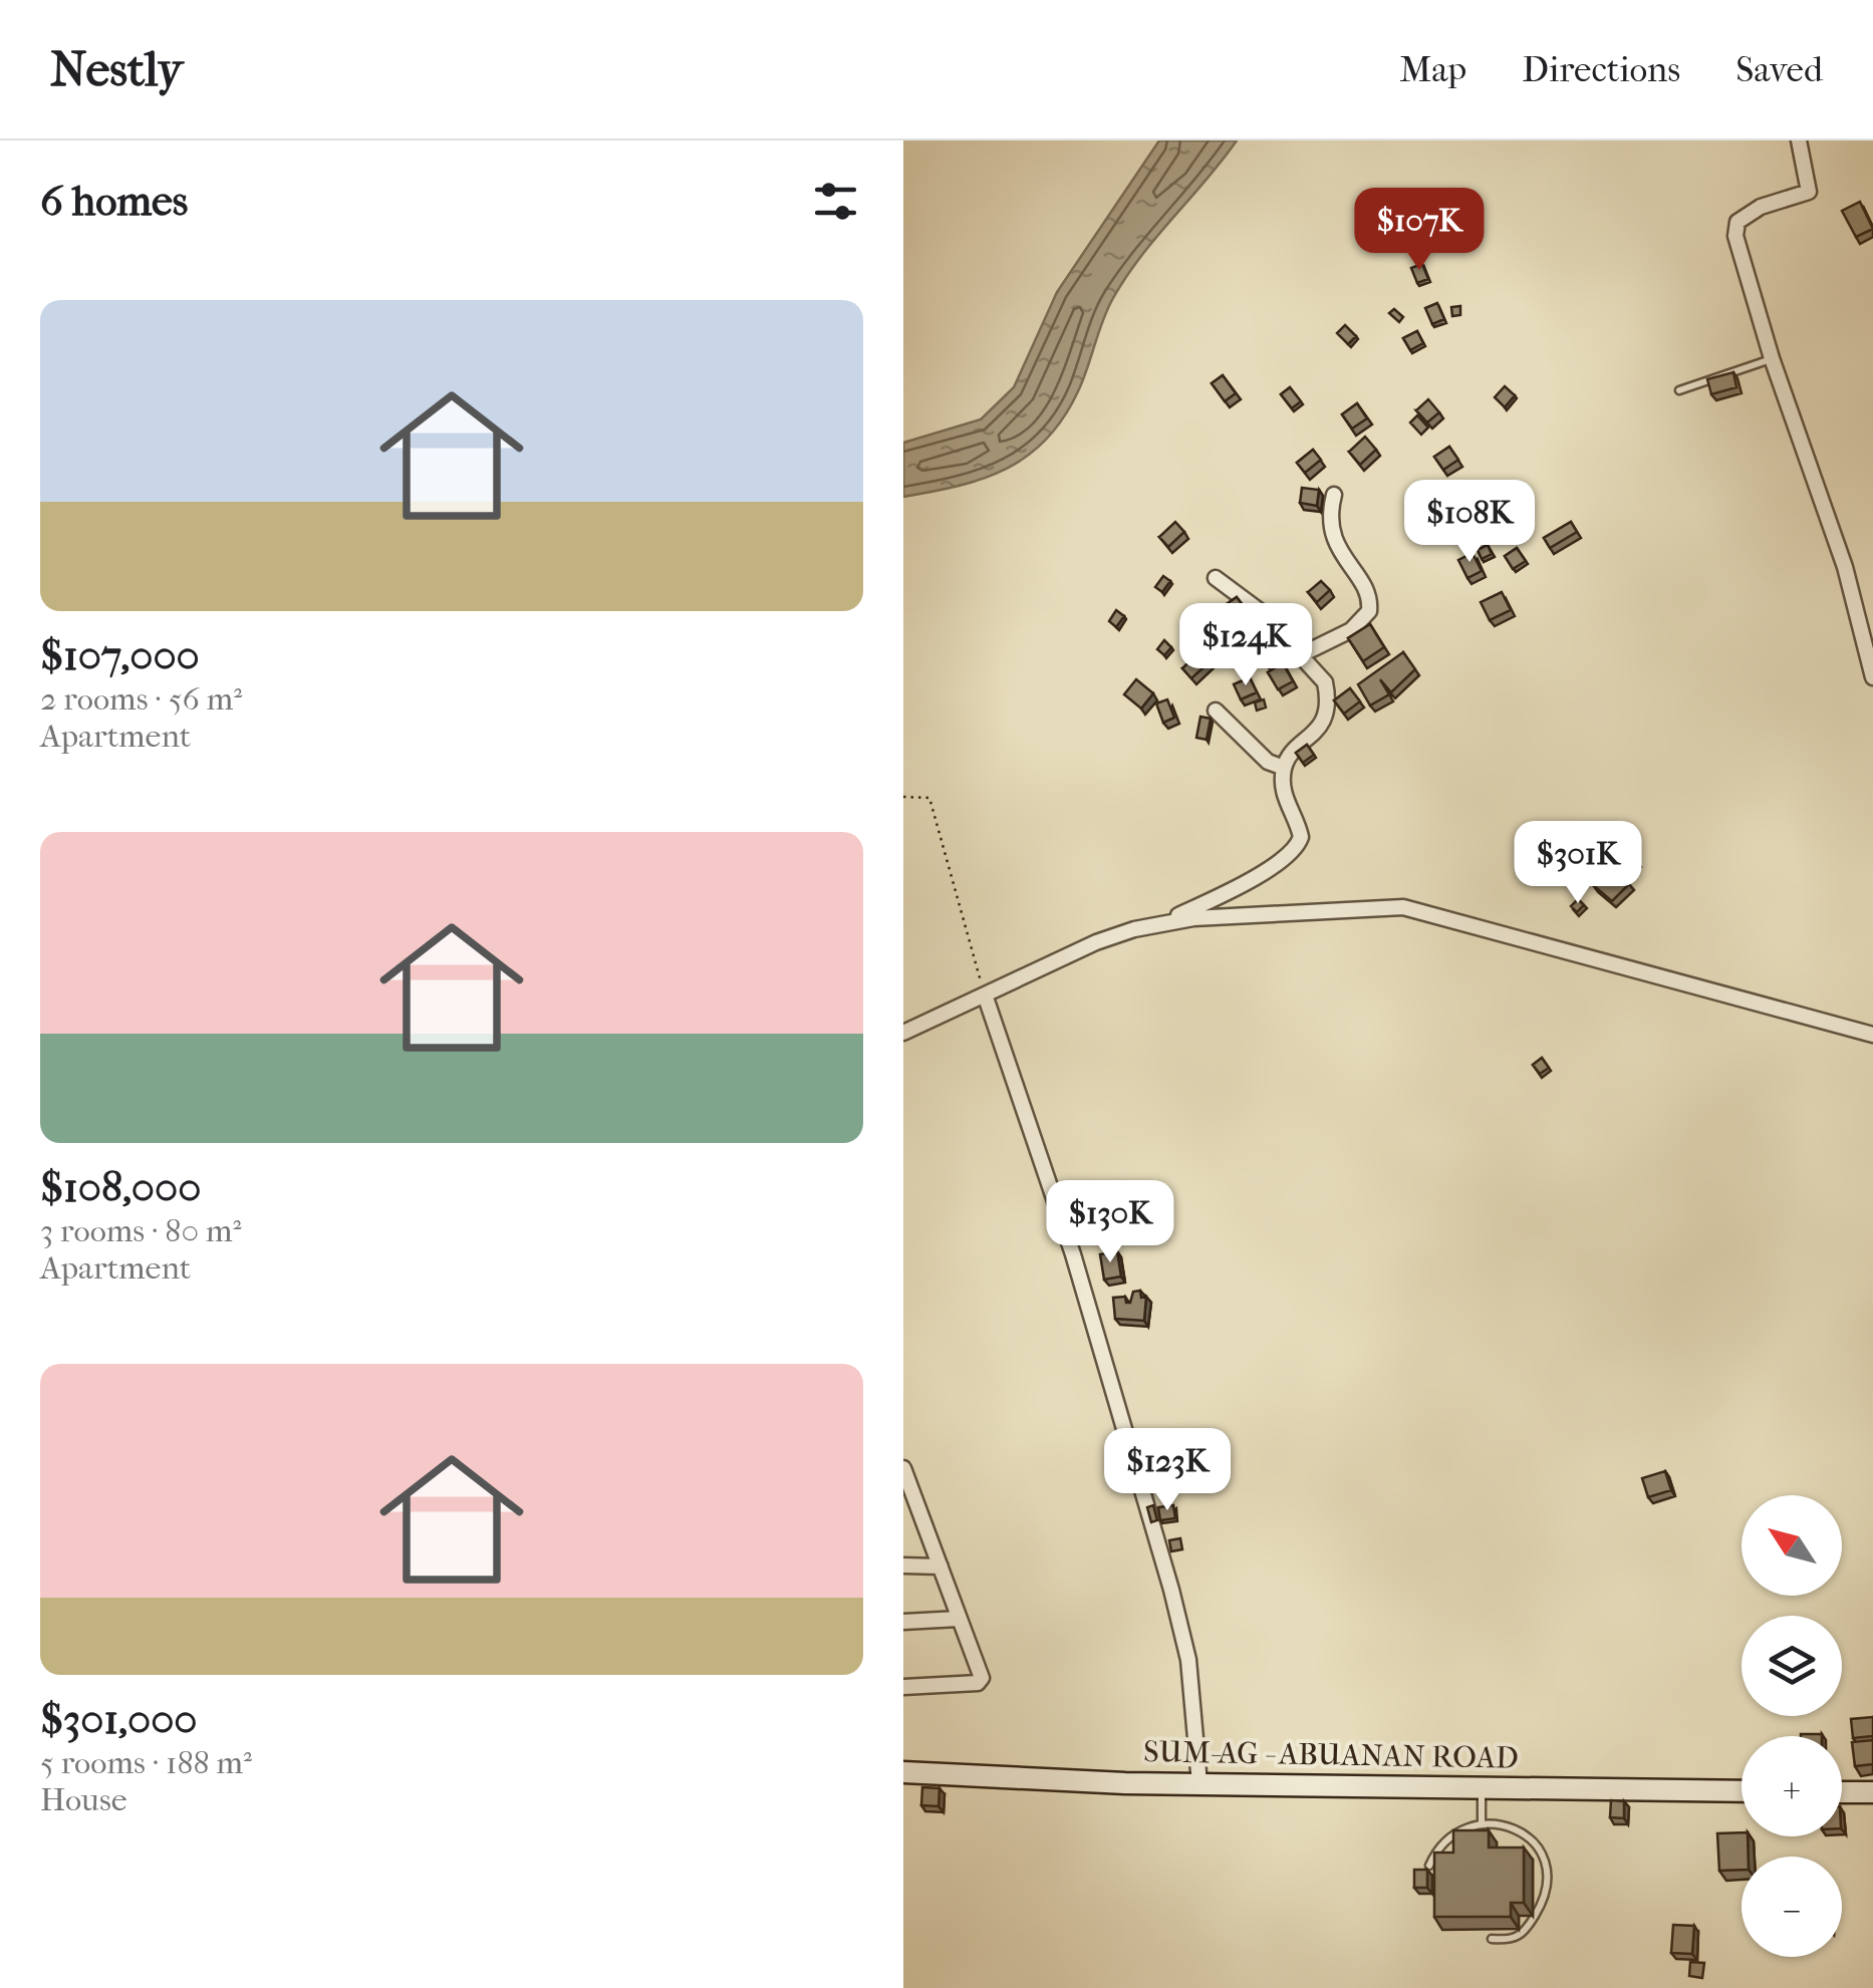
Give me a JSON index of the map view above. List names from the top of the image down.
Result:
{
  "streets": {
    "main road": ["SUM-AG - ABUANAN ROAD"]
  },
  "north": "top left",
  "page": {
    "header": "Nestly",
    "nav": ["Map", "Directions", "Saved"],
    "heading": "6 homes",
    "price": [
      "$107K",
      "$108K",
      "$124K",
      "$301K",
      "$130K",
      "$123K"
    ],
    "list": [
      {
        "name": "$107,000",
        "note": "2 rooms · 56 m² · Apartment"
      },
      {
        "name": "$108,000",
        "note": "3 rooms · 80 m² · Apartment"
      },
      {
        "name": "$301,000",
        "note": "5 rooms · 188 m² · House"
      }
    ],
    "map_buttons": ["+", "−"]
  }
}
